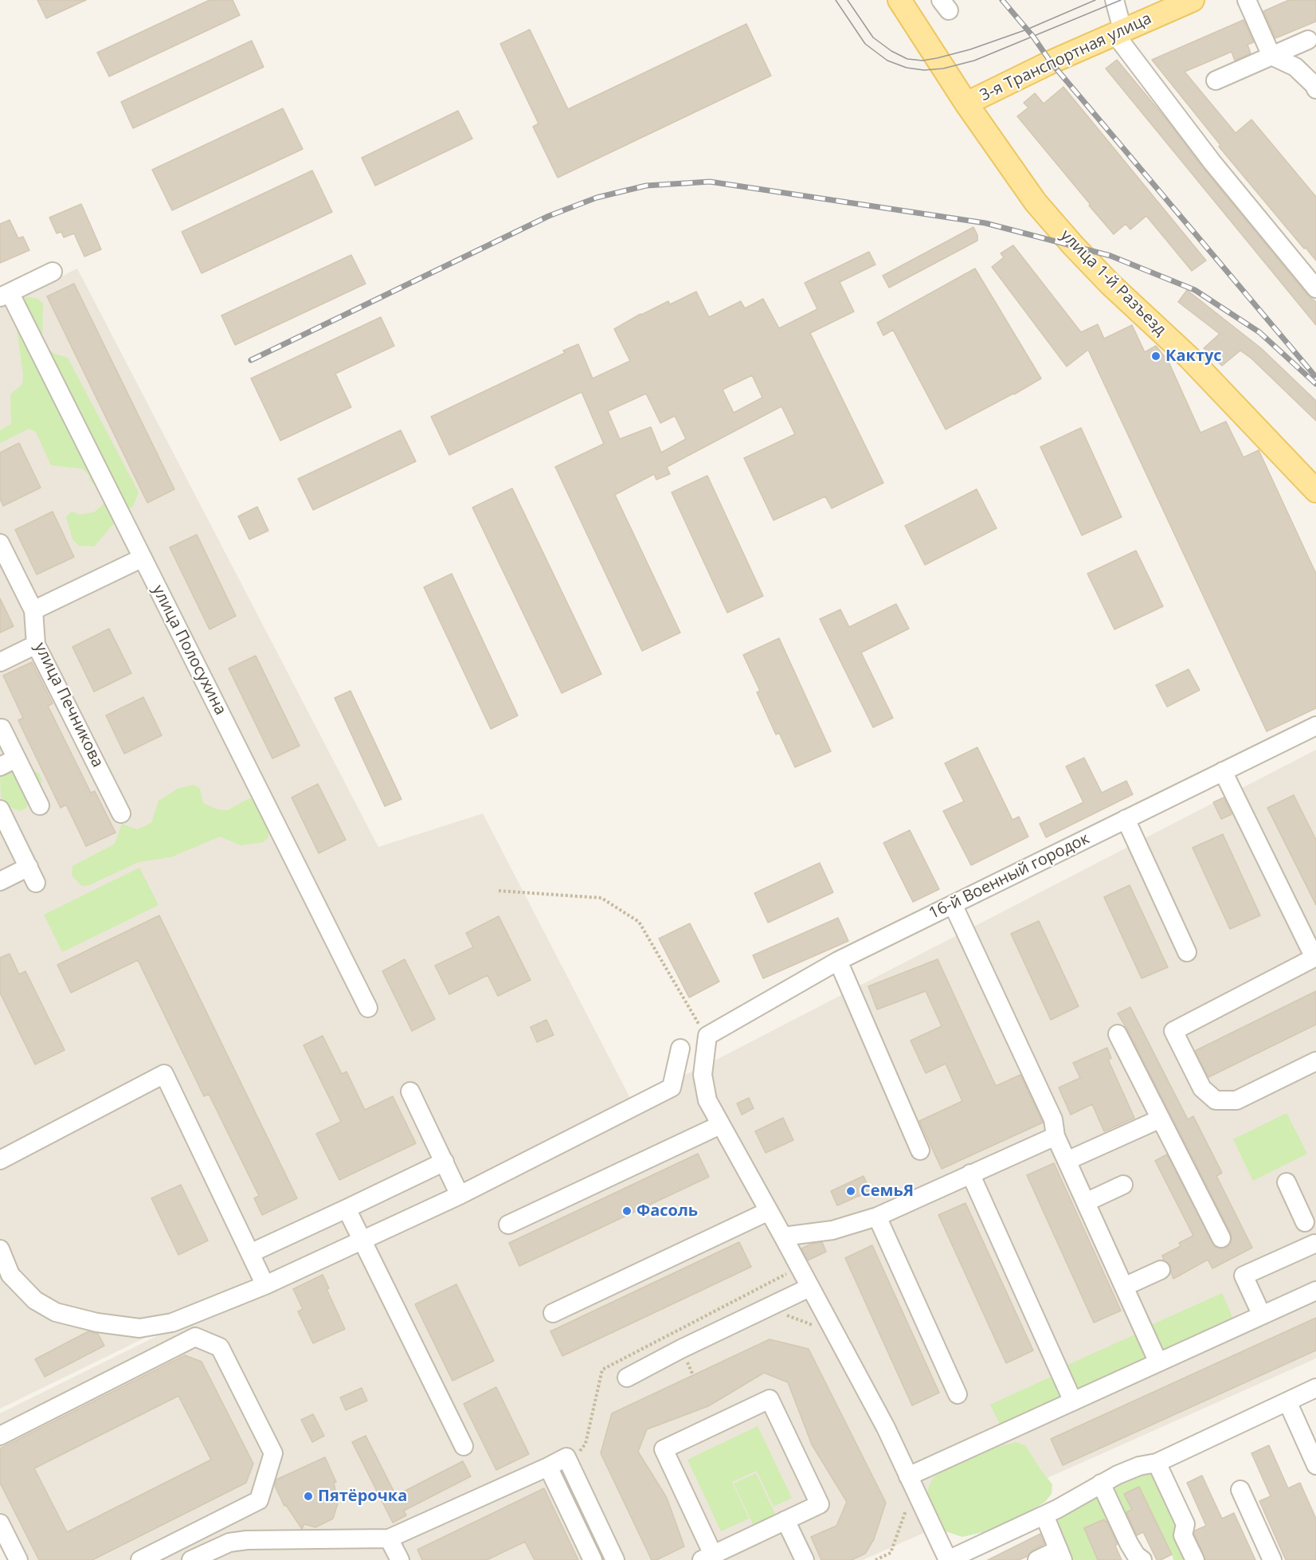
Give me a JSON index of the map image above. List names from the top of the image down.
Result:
{
  "streets": {
    "main road": ["3-я Транспортная улица", "улица 1-й Разъезд"],
    "street": ["улица Полосухина", "улица Печникова", "16-й Военный городок"]
  },
  "crossings": [
    ["3-я Транспортная улица", "улица 1-й Разъезд"]
  ],
  "places": [
    "Кактус",
    "СемьЯ",
    "Фасоль",
    "Пятёрочка"
  ]
}
